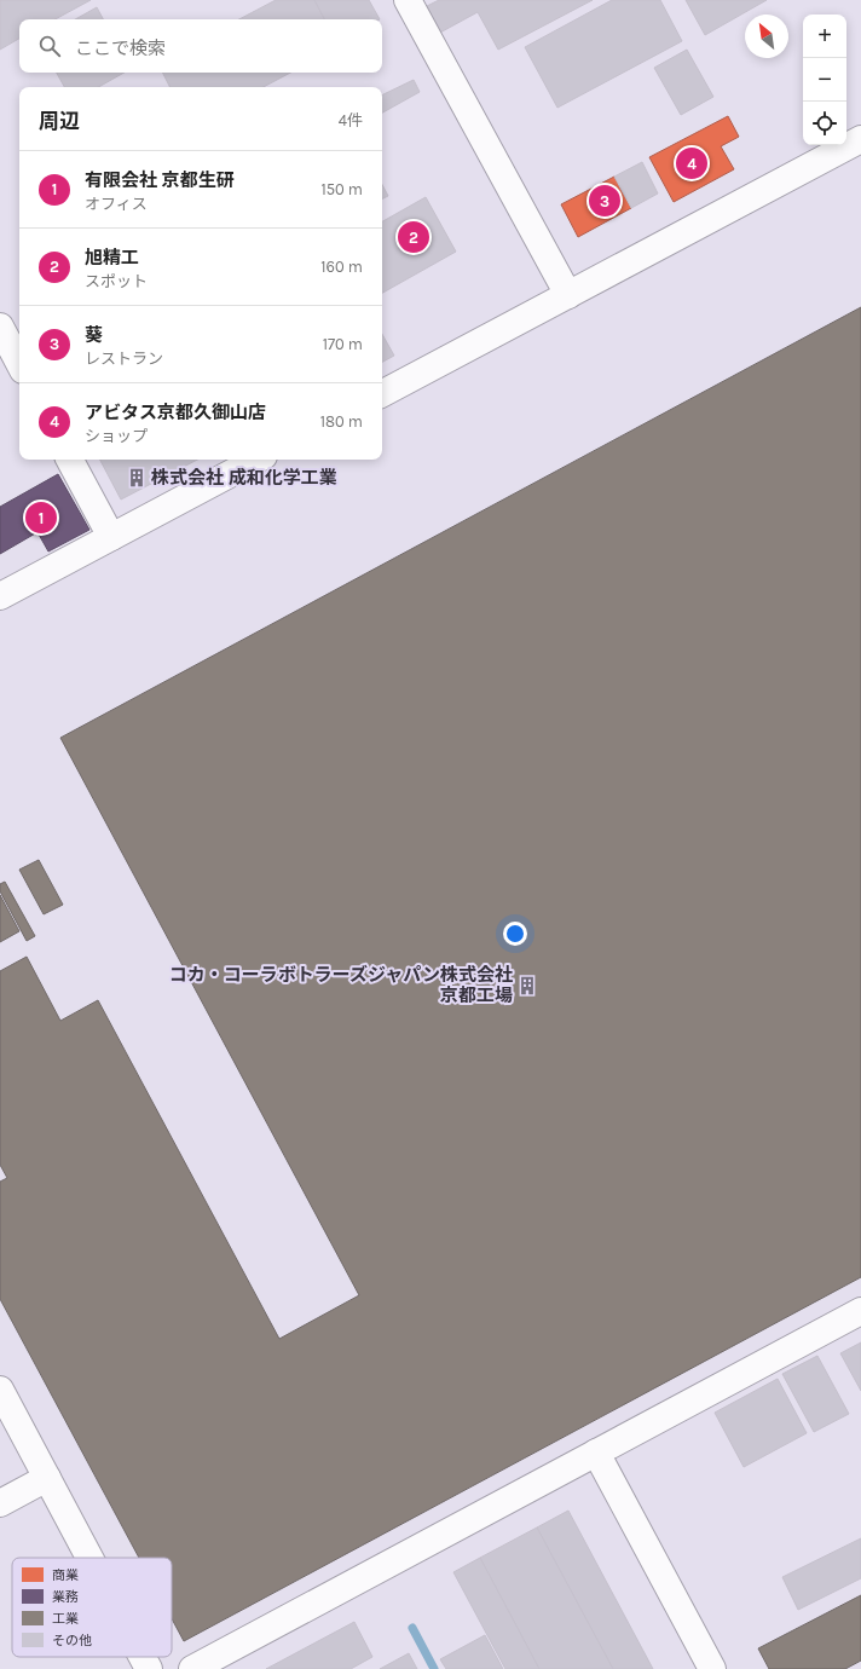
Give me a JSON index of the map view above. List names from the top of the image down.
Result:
{
  "places": {
    "building": ["株式会社 成和化学工業", "コカ・コーラボトラーズジャパン株式会社 京都工場"]
  },
  "legend": [
    "商業",
    "業務",
    "工業",
    "その他"
  ],
  "north": "top left",
  "page": {
    "map_buttons": ["+", "−"],
    "search": "ここで検索",
    "heading": ["周辺", "4件"],
    "pins": [
      "4",
      "3",
      "2",
      "1"
    ],
    "list": [
      {
        "mark": "1",
        "name": "有限会社 京都生研",
        "note": "オフィス",
        "value": "150 m"
      },
      {
        "mark": "2",
        "name": "旭精工",
        "note": "スポット",
        "value": "160 m"
      },
      {
        "mark": "3",
        "name": "葵",
        "note": "レストラン",
        "value": "170 m"
      },
      {
        "mark": "4",
        "name": "アビタス京都久御山店",
        "note": "ショップ",
        "value": "180 m"
      }
    ]
  }
}
